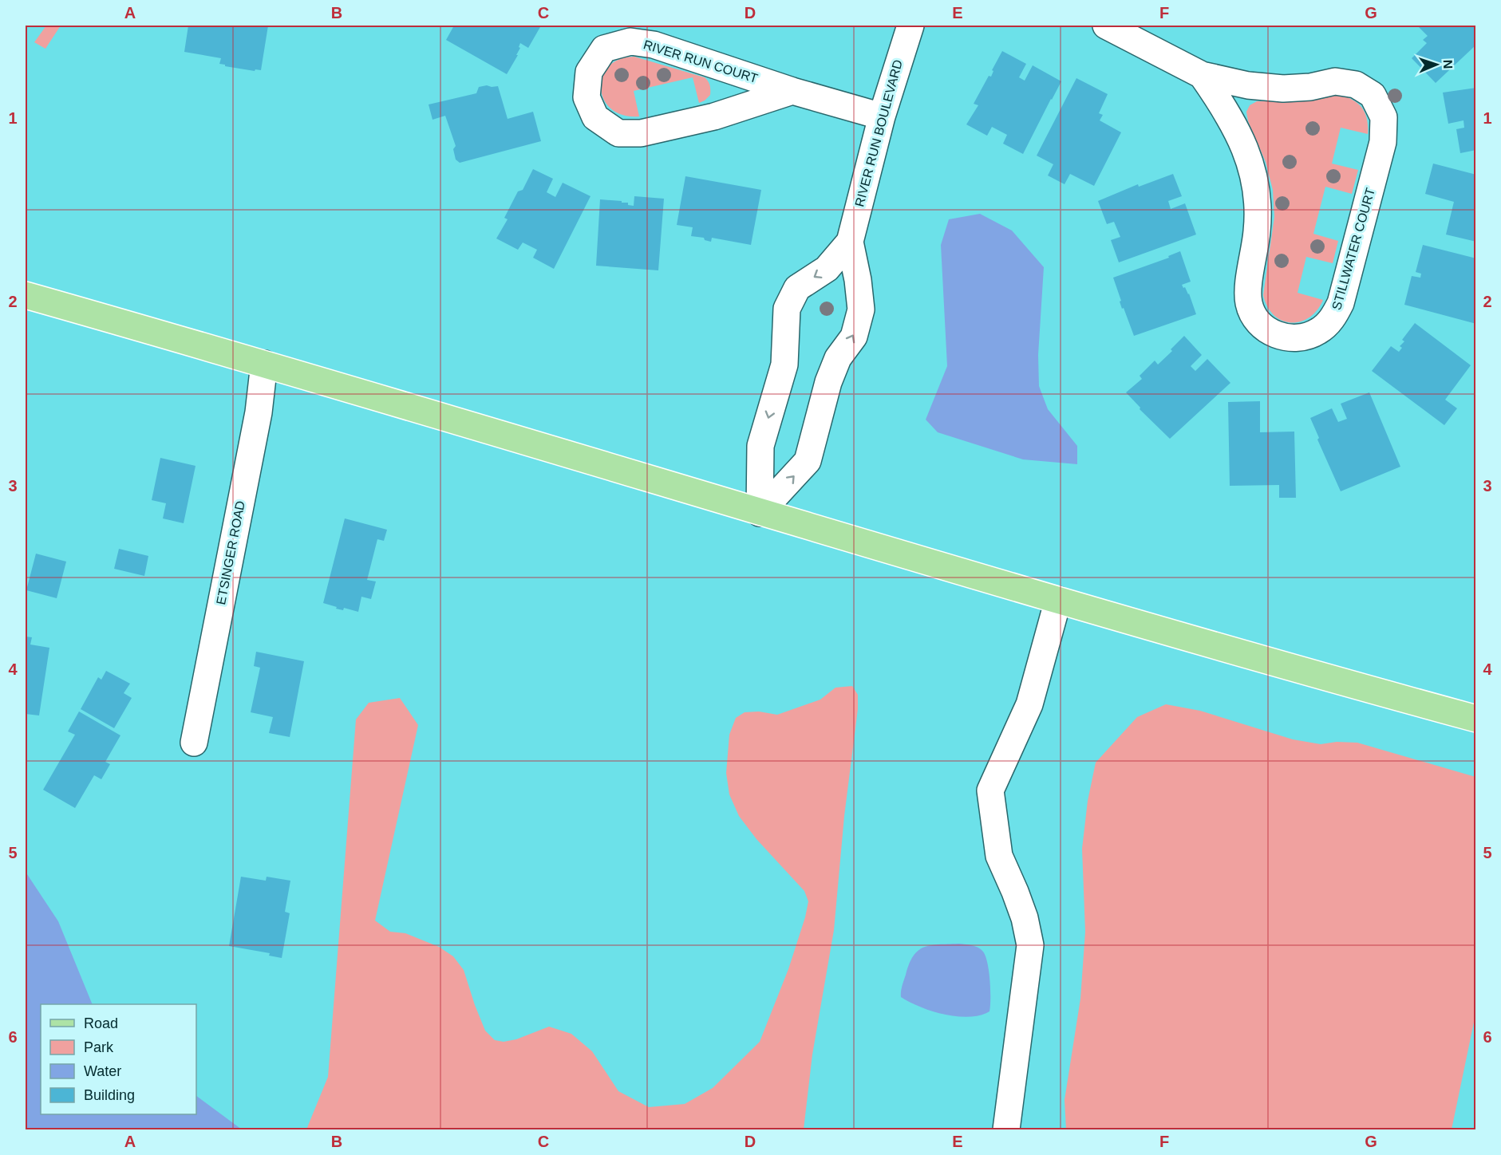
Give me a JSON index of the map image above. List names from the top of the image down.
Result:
{
  "streets": {
    "street": [
      "RIVER RUN COURT",
      "RIVER RUN BOULEVARD",
      "STILLWATER COURT",
      "ETSINGER ROAD"
    ]
  },
  "crossings": [
    ["RIVER RUN COURT", "RIVER RUN BOULEVARD"]
  ],
  "legend": [
    "Road",
    "Park",
    "Water",
    "Building"
  ],
  "north": "right",
  "grid": {
    "columns": [
      "A",
      "B",
      "C",
      "D",
      "E",
      "F",
      "G"
    ],
    "rows": [
      "1",
      "2",
      "3",
      "4",
      "5",
      "6"
    ]
  }
}
